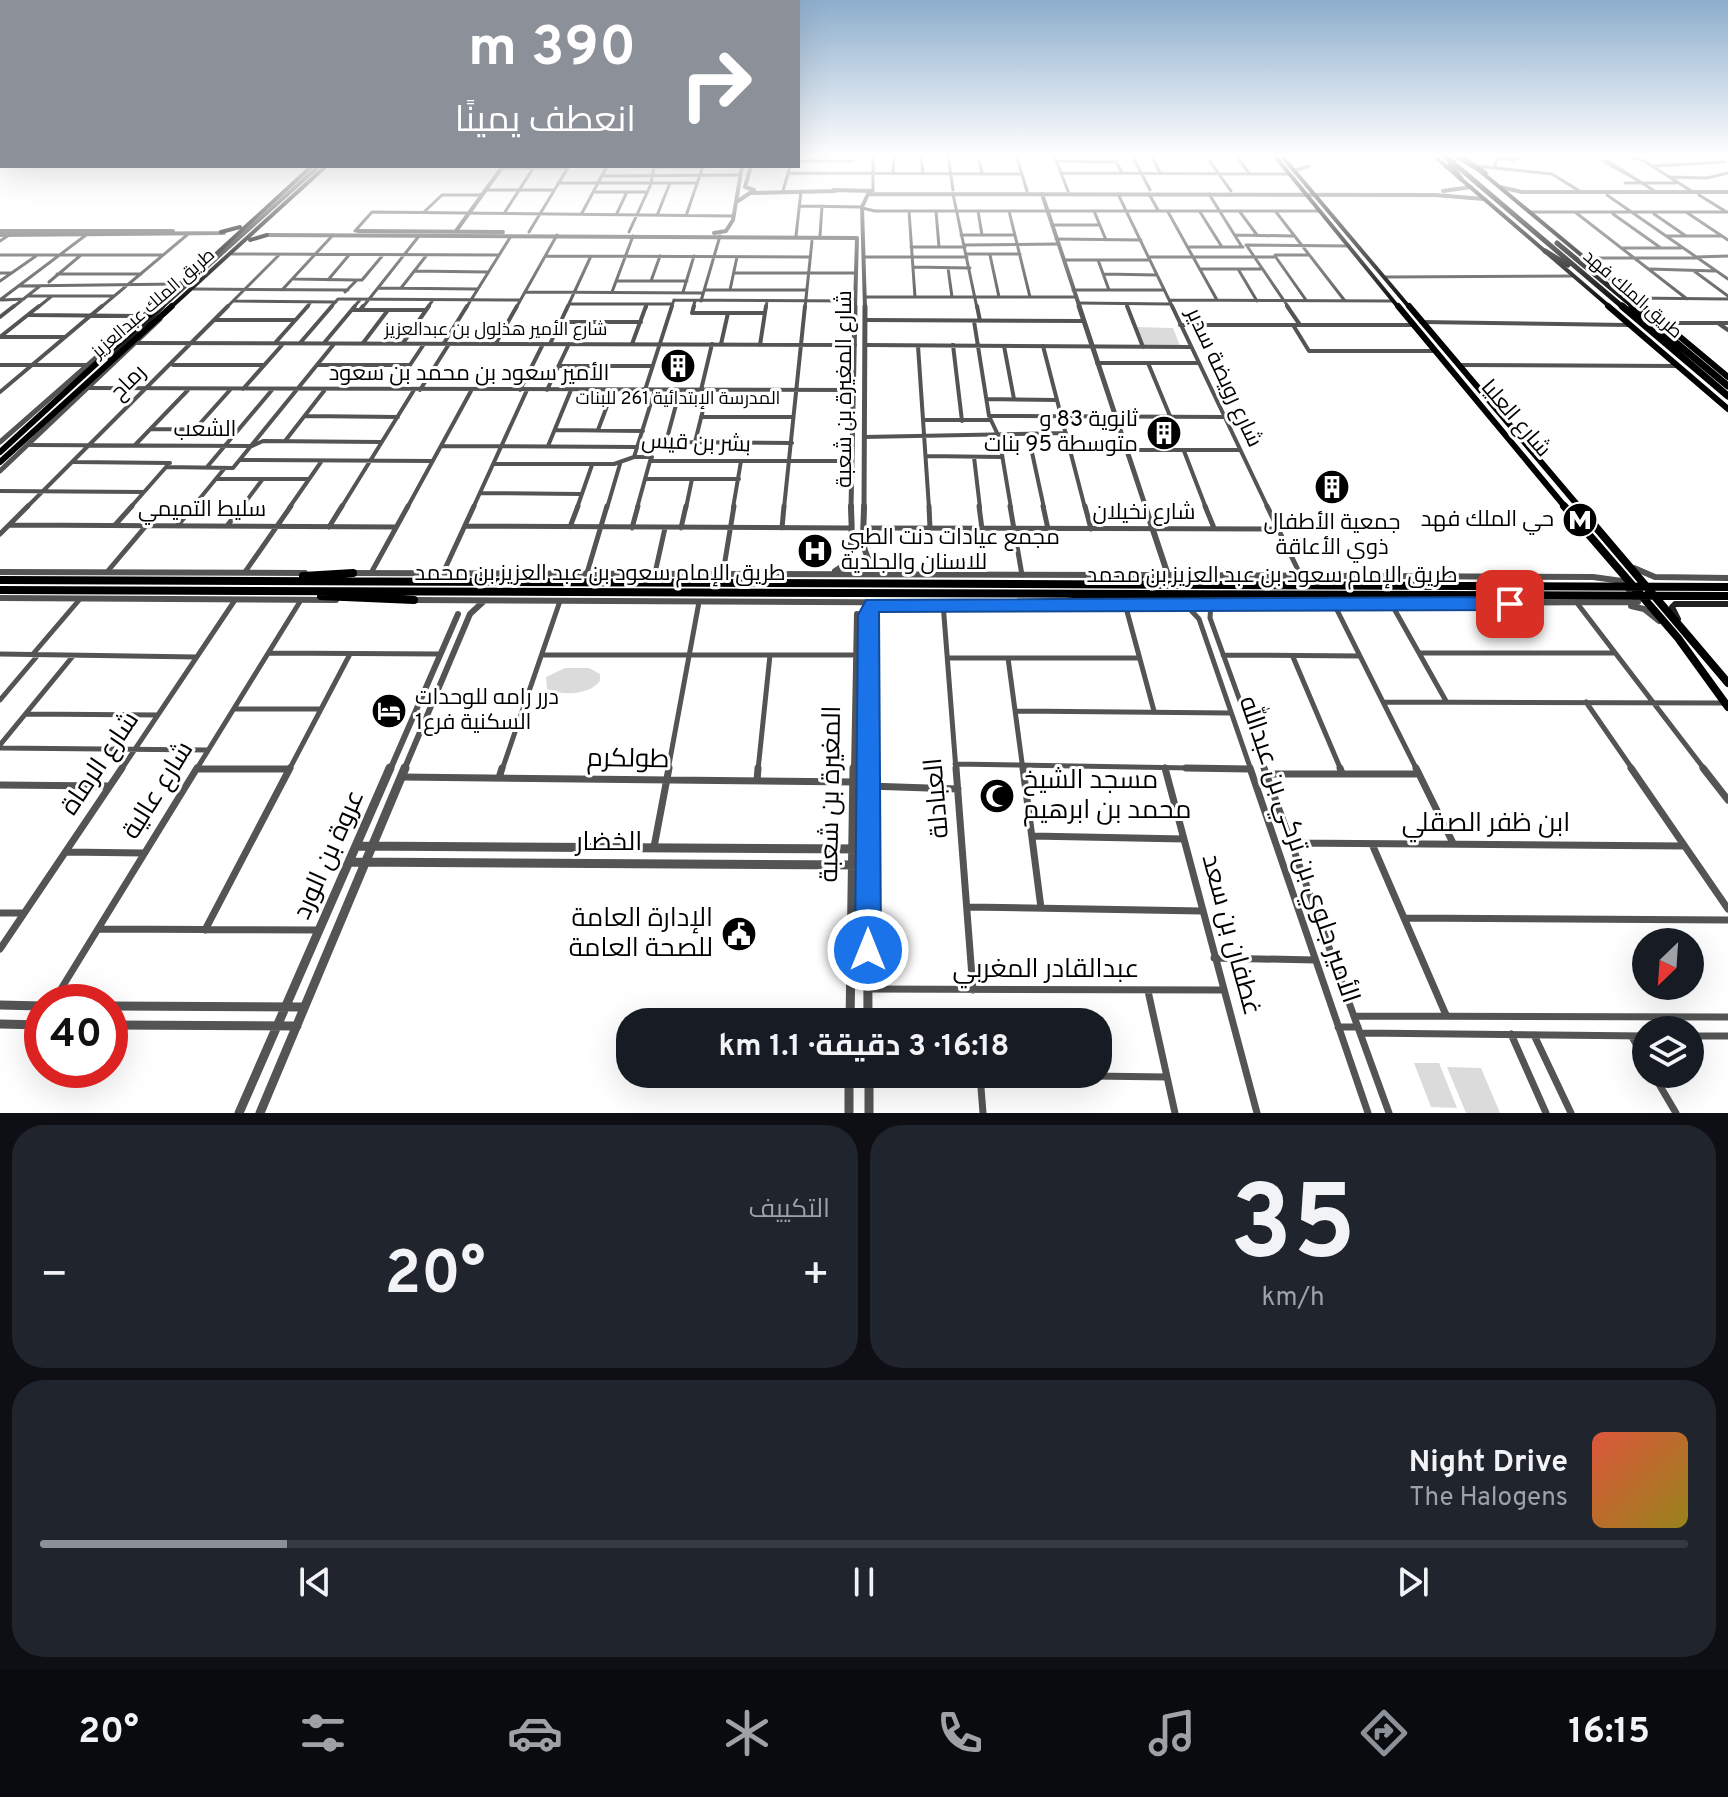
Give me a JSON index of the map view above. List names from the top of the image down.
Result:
{
  "streets": {
    "highway": ["طريق الملك فهد"],
    "main road": ["طريق الملك عبدالعزيز", "شارع العليا", "طريق الإمام سعود بن عبد العزيز بن محمد"],
    "street": [
      "شارع الأمير هذلول بن عبدالعزيز",
      "الأمير سعود بن محمد بن سعود",
      "شارع رويضة سدير",
      "رماح",
      "شارع المغيرة بن شعبة",
      "الشعب",
      "بشر بن قيس",
      "سليط التميمي",
      "شارع نخيلان",
      "طولكرم",
      "شارع الرماة",
      "شارع عالية",
      "المغيرة بن شعبة",
      "العبادلة",
      "ابن ظفر الصقلي",
      "الخضار",
      "الأمير جلوي بن تركي بن عبدالله",
      "عروة بن الورد",
      "غطفان بن سعد",
      "عبدالقادر المغربي"
    ]
  },
  "crossings": [
    ["شارع الأمير هذلول بن عبدالعزيز", "رماح"],
    ["شارع الأمير هذلول بن عبدالعزيز", "شارع المغيرة بن شعبة"],
    ["الأمير سعود بن محمد بن سعود", "رماح"],
    ["الأمير سعود بن محمد بن سعود", "شارع المغيرة بن شعبة"],
    ["شارع رويضة سدير", "شارع نخيلان"],
    ["رماح", "الشعب"],
    ["رماح", "سليط التميمي"],
    ["شارع المغيرة بن شعبة", "بشر بن قيس"],
    ["شارع المغيرة بن شعبة", "شارع نخيلان"],
    ["طولكرم", "المغيرة بن شعبة"],
    ["طولكرم", "عروة بن الورد"],
    ["المغيرة بن شعبة", "الخضار"],
    ["العبادلة", "عبدالقادر المغربي"],
    ["ابن ظفر الصقلي", "الأمير جلوي بن تركي بن عبدالله"],
    ["الخضار", "عروة بن الورد"],
    ["غطفان بن سعد", "عبدالقادر المغربي"]
  ],
  "places": {
    "building": ["المدرسة الإبتدائية 261 للبنات", "ثانوية 83 و متوسطة 95 بنات", "جمعية الأطفال ذوي الأعاقة"],
    "metro station": ["حي الملك فهد"],
    "hospital": ["مجمع عيادات دنت الطبي للاسنان والجلدية"],
    "hotel": ["درر رامه للوحدات السكنية فرع1"],
    "mosque": ["مسجد الشيخ محمد بن ابرهيم"],
    "public building": ["الإدارة العامة للصحة العامة"]
  },
  "north": "bottom left",
  "page": {
    "turn": ["390 m", "انعطف يمينًا"],
    "limit": "40",
    "trip": "16:18 · 3 دقيقة · 1.1 km",
    "tile": [
      ["35", "km/h"],
      "التكييف"
    ],
    "heat": ["−", "20°", "+"],
    "song": ["Night Drive", "The Halogens"],
    "tabs": ["16:15", "20°"]
  }
}
